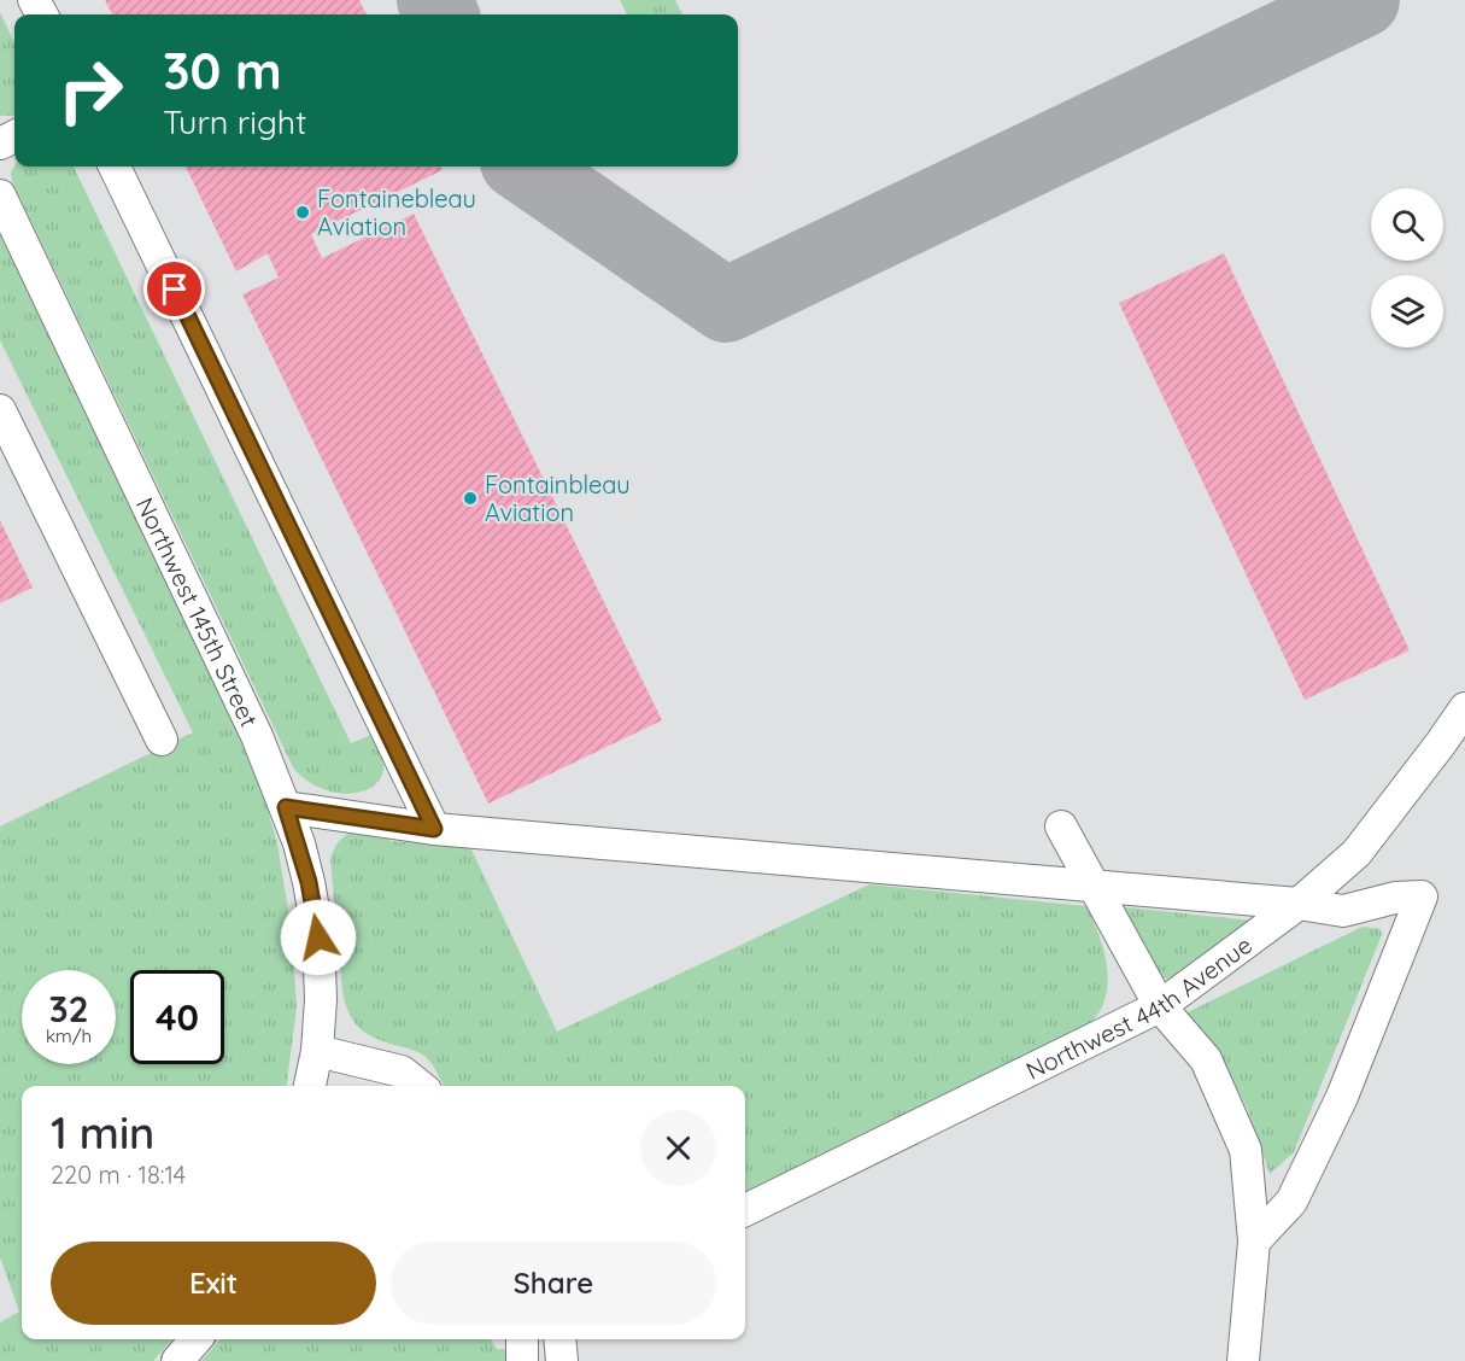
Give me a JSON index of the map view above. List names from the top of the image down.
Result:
{
  "streets": {
    "street": ["Northwest 145th Street", "Northwest 44th Avenue"]
  },
  "places": ["Fontainebleau Aviation", "Fontainbleau Aviation"],
  "page": {
    "turn": ["30 m", "Turn right"],
    "speed": "32 km/h",
    "limit": "40",
    "heading": ["1 min", "220 m · 18:14"],
    "buttons": ["Exit", "Share"]
  }
}
